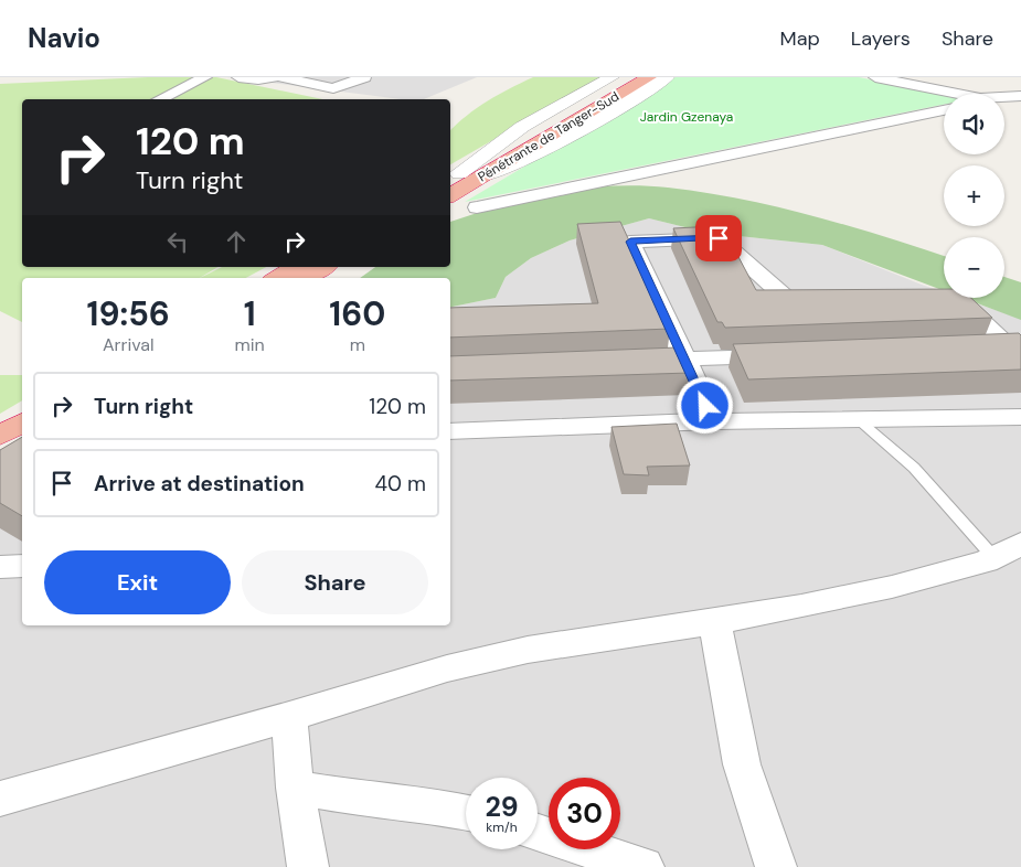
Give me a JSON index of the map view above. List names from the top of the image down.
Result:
{
  "streets": {
    "highway": ["Pénétrante de Tanger-Sud"]
  },
  "parks": ["Jardin Gzenaya"],
  "page": {
    "header": "Navio",
    "nav": ["Map", "Layers", "Share"],
    "map_buttons": ["+", "−"],
    "turn": ["120 m", "Turn right"],
    "eta": [
      "19:56",
      "Arrival",
      "1",
      "min",
      "160",
      "m"
    ],
    "list": [
      {
        "name": "Turn right",
        "value": "120 m"
      },
      {
        "name": "Arrive at destination",
        "value": "40 m"
      }
    ],
    "buttons": ["Exit", "Share"],
    "speed": "29 km/h",
    "limit": "30"
  }
}
